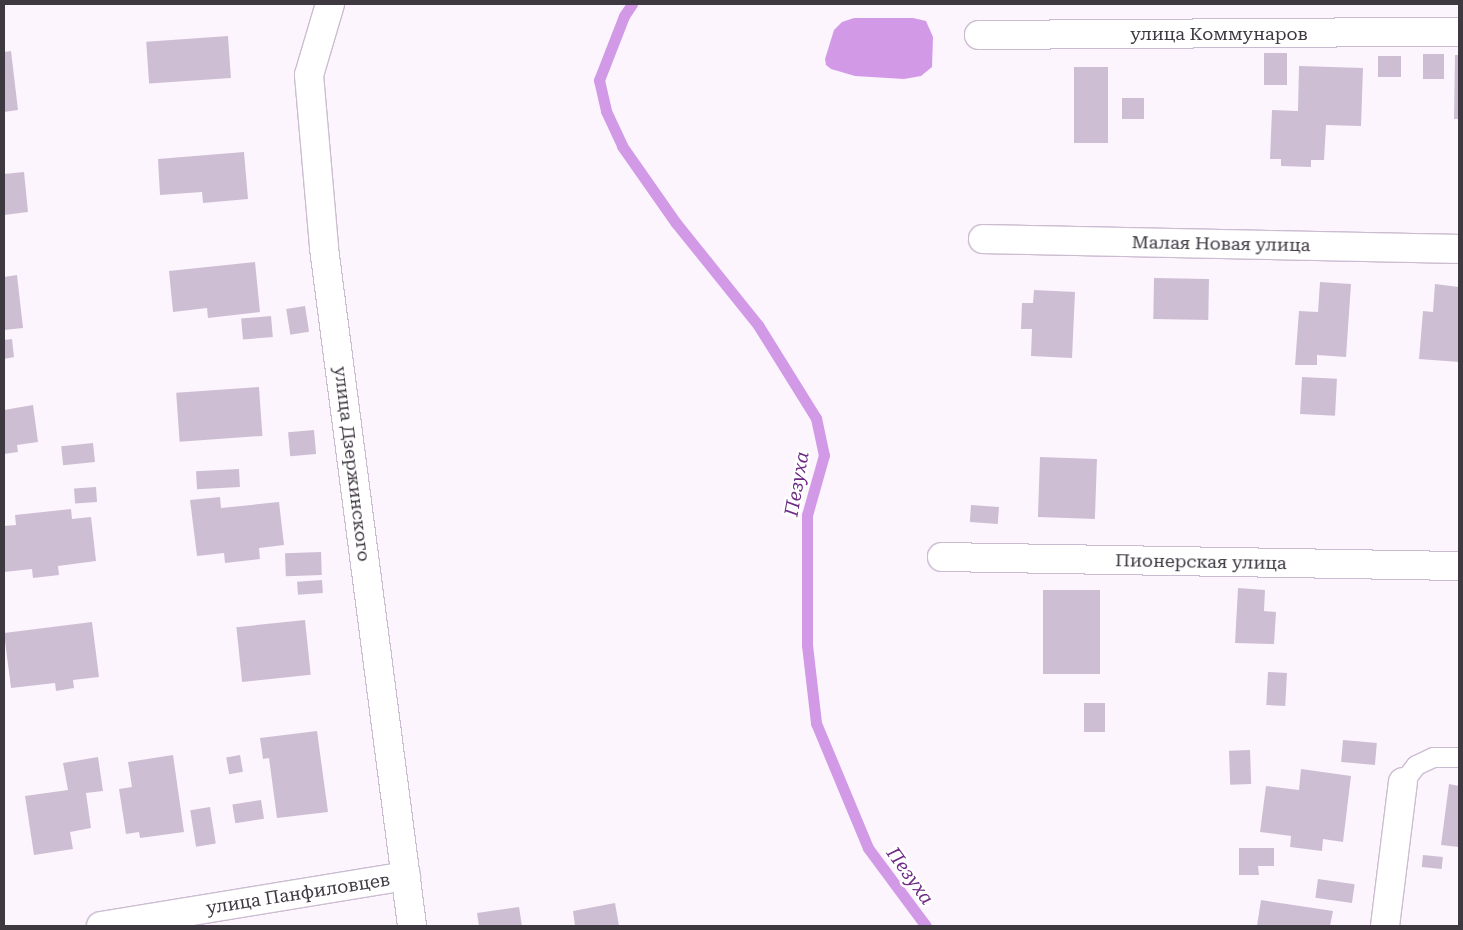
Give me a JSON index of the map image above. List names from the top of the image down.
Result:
{
  "streets": {
    "street": [
      "улица Коммунаров",
      "Малая Новая улица",
      "улица Дзержинского",
      "Пионерская улица",
      "улица Панфиловцев"
    ]
  },
  "crossings": [
    ["улица Дзержинского", "улица Панфиловцев"]
  ],
  "water": ["Пезуха"]
}
